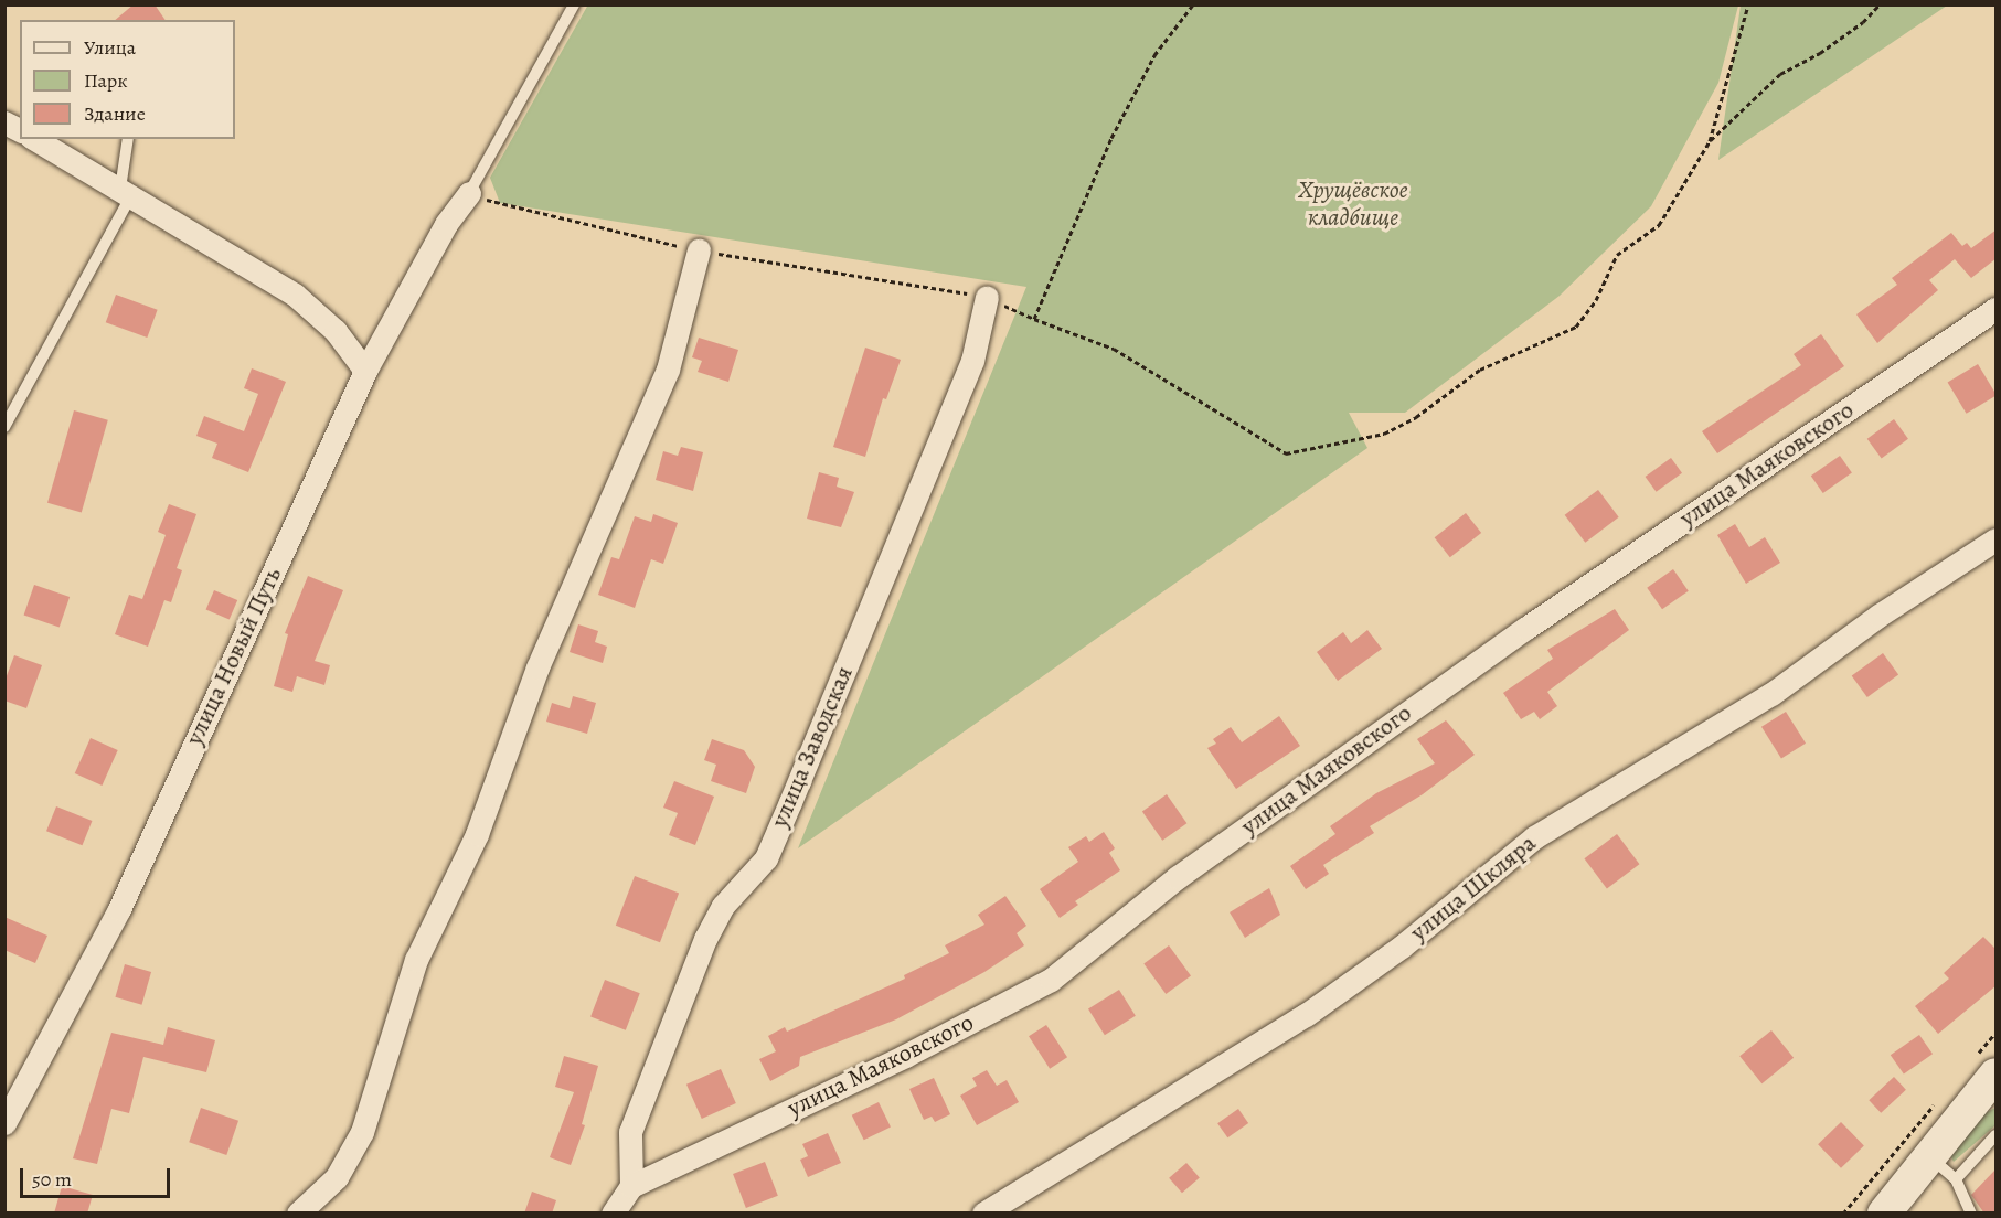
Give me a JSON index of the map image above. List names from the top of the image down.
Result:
{
  "streets": {
    "street": [
      "улица Маяковского",
      "улица Новый Путь",
      "улица Заводская",
      "улица Шкляра"
    ]
  },
  "crossings": [
    ["улица Маяковского", "улица Заводская"]
  ],
  "parks": ["Хрущёвское кладбище"],
  "legend": ["Улица", "Парк", "Здание"],
  "scale_bar": "50 m"
}
